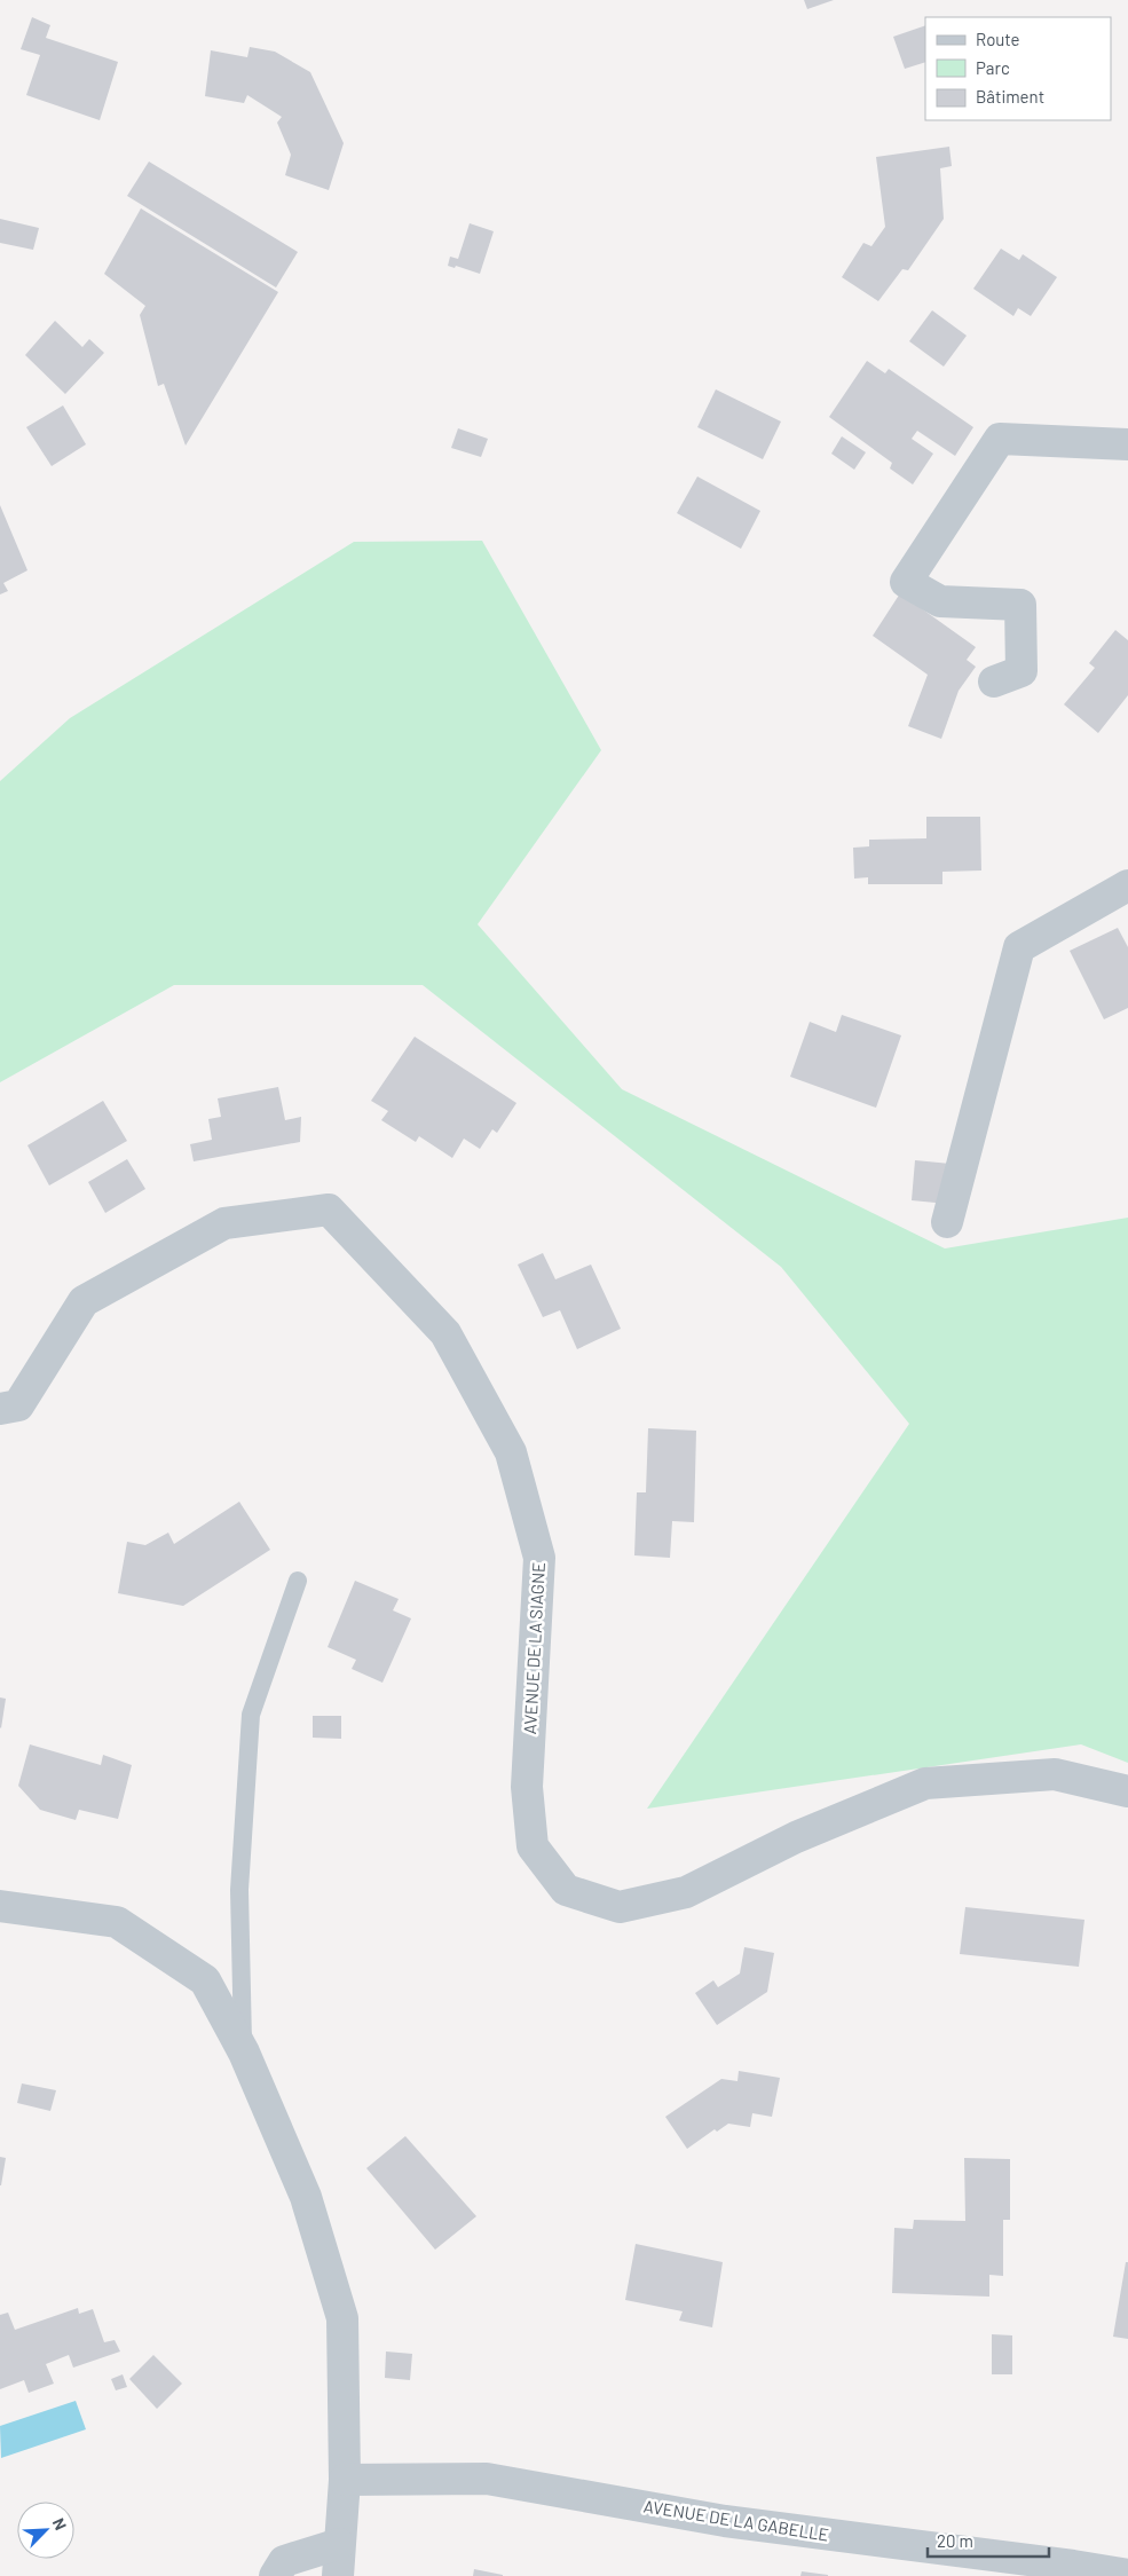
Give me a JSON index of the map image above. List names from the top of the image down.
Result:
{
  "streets": {
    "street": ["AVENUE DE LA SIAGNE", "AVENUE DE LA GABELLE"]
  },
  "legend": ["Route", "Parc", "Bâtiment"],
  "scale_bar": "20 m",
  "north": "top right"
}
